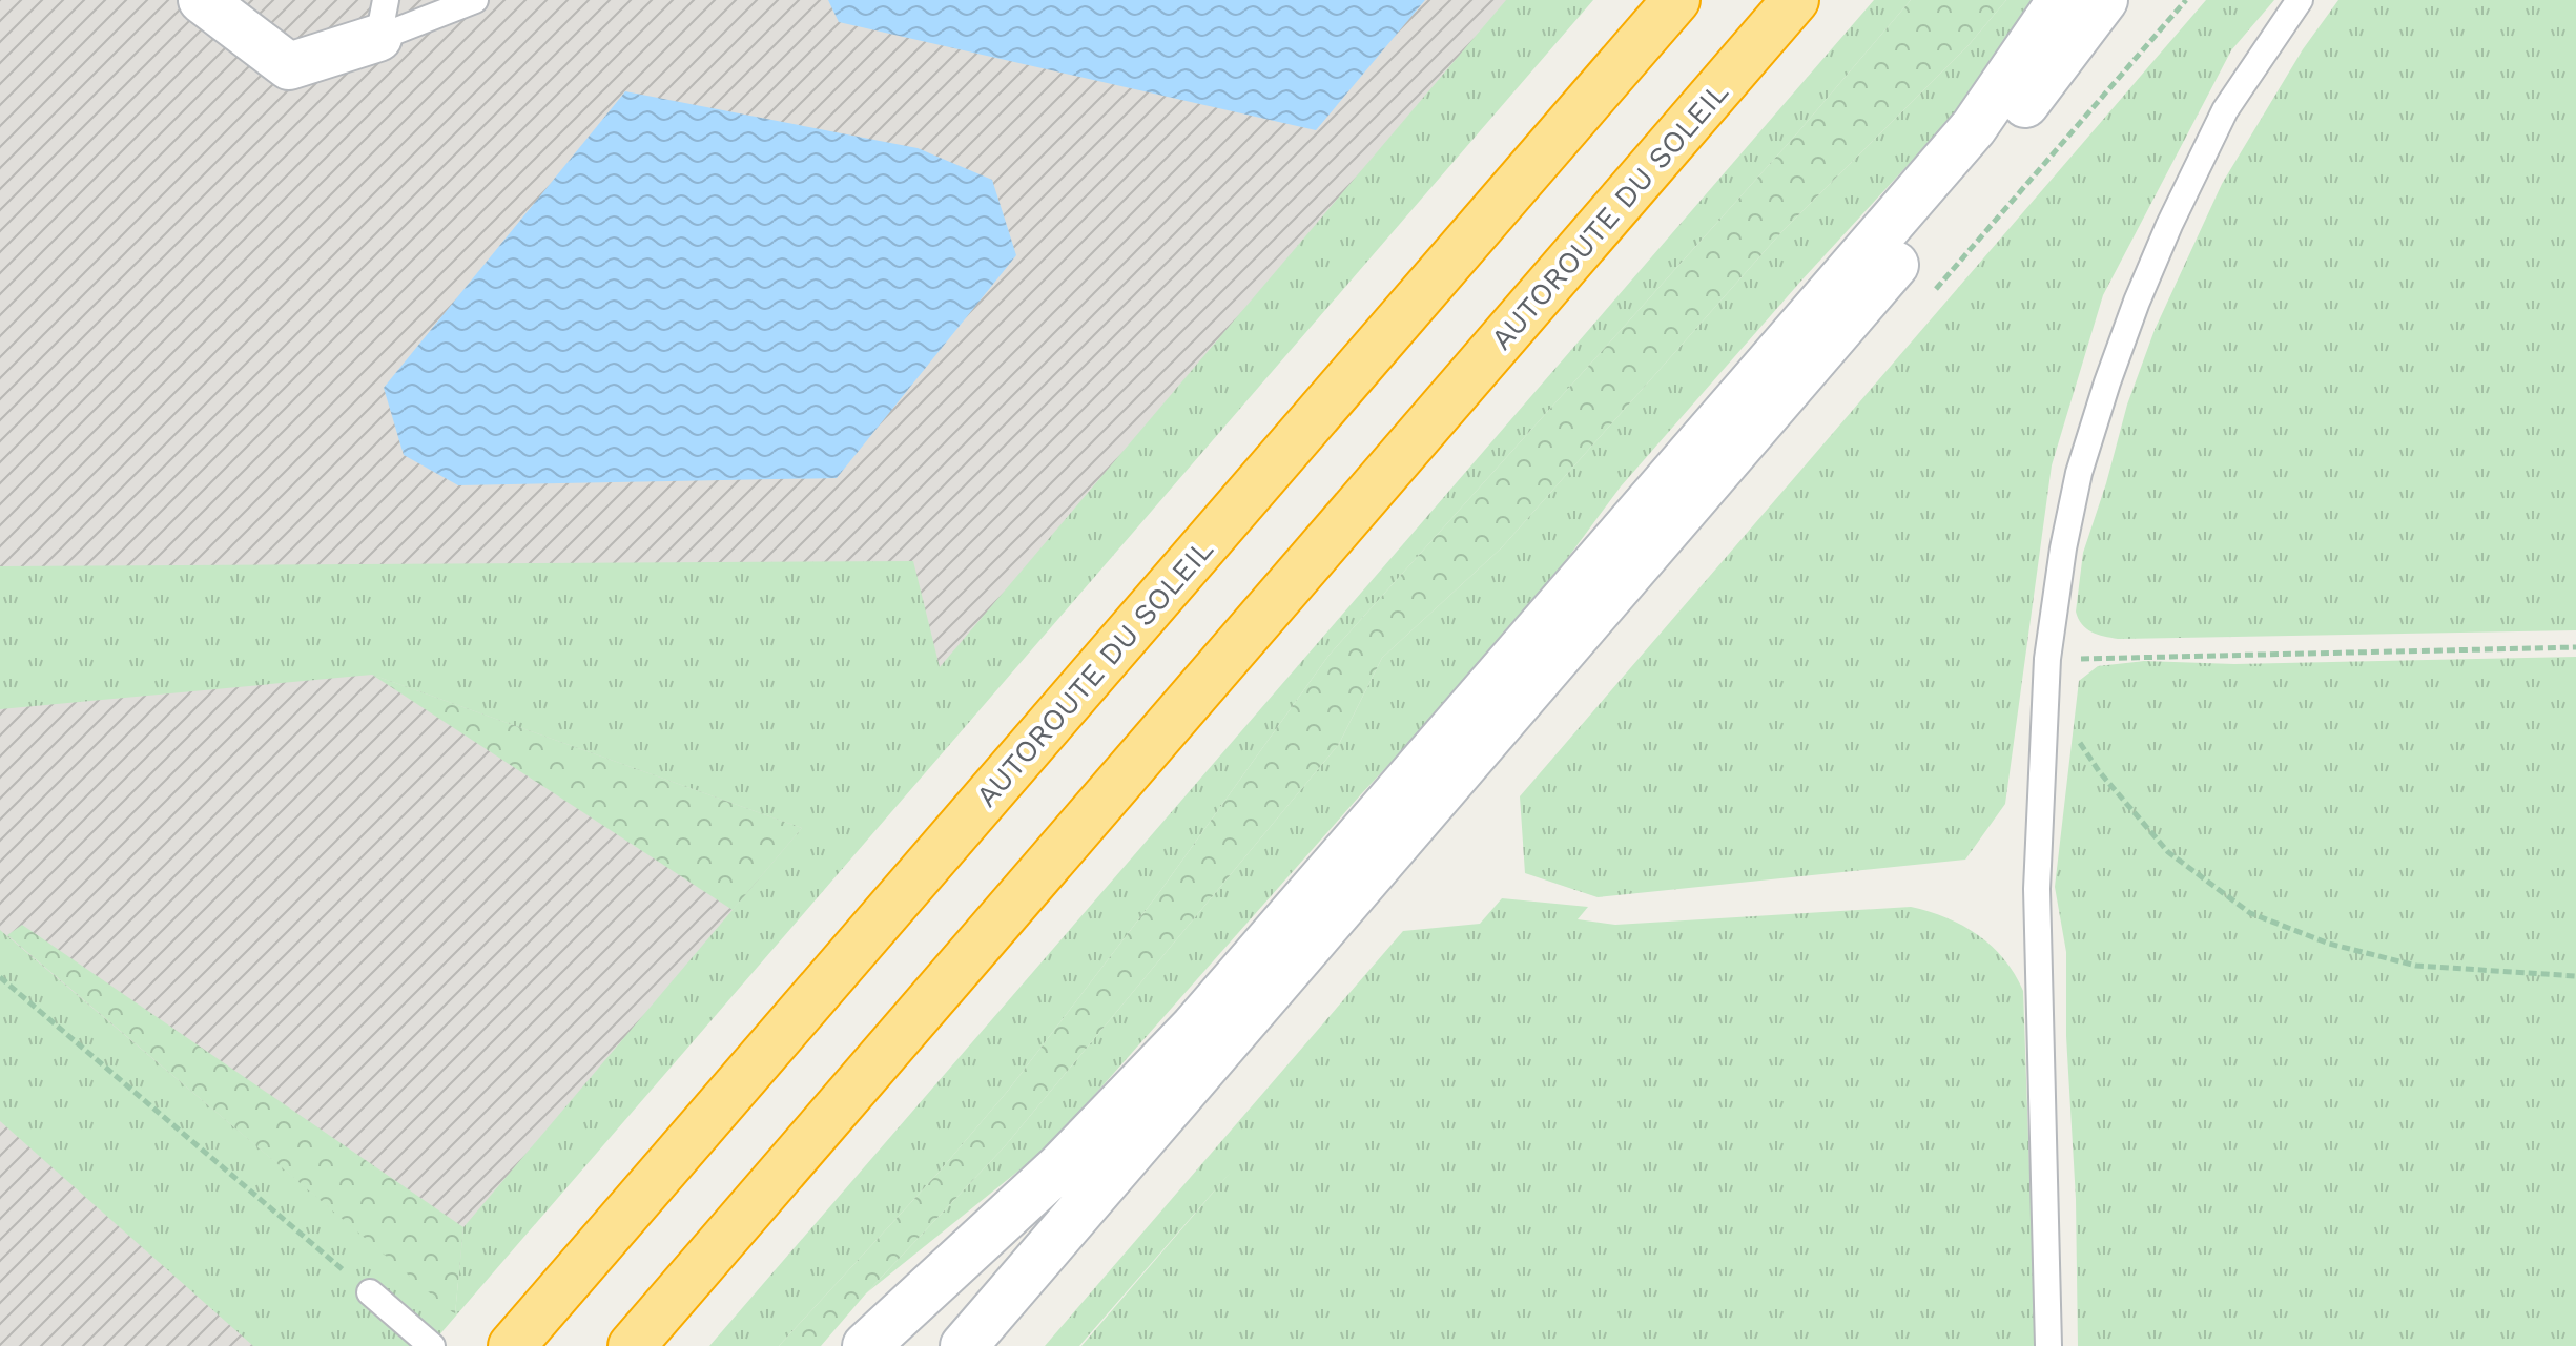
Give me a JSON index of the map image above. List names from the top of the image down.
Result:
{
  "streets": {
    "highway": ["AUTOROUTE DU SOLEIL"]
  }
}
